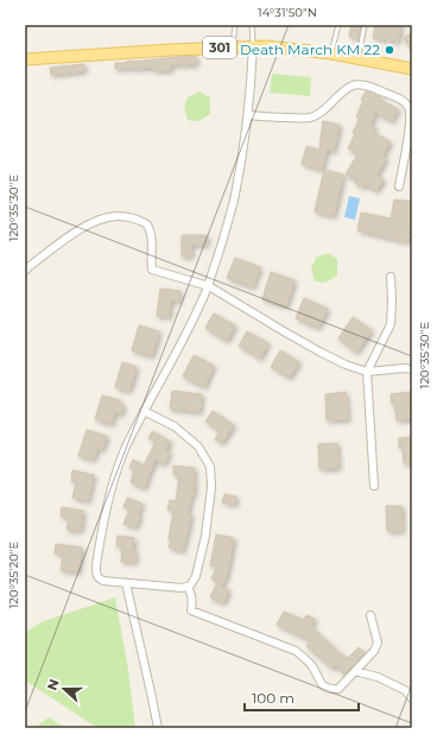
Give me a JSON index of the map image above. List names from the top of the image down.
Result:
{
  "streets": {
    "main road": ["301"]
  },
  "places": ["Death March KM 22"],
  "scale_bar": "100 m",
  "north": "left",
  "coordinates": ["14°31'50\"N", "120°35'30\"E", "120°35'20\"E"]
}
